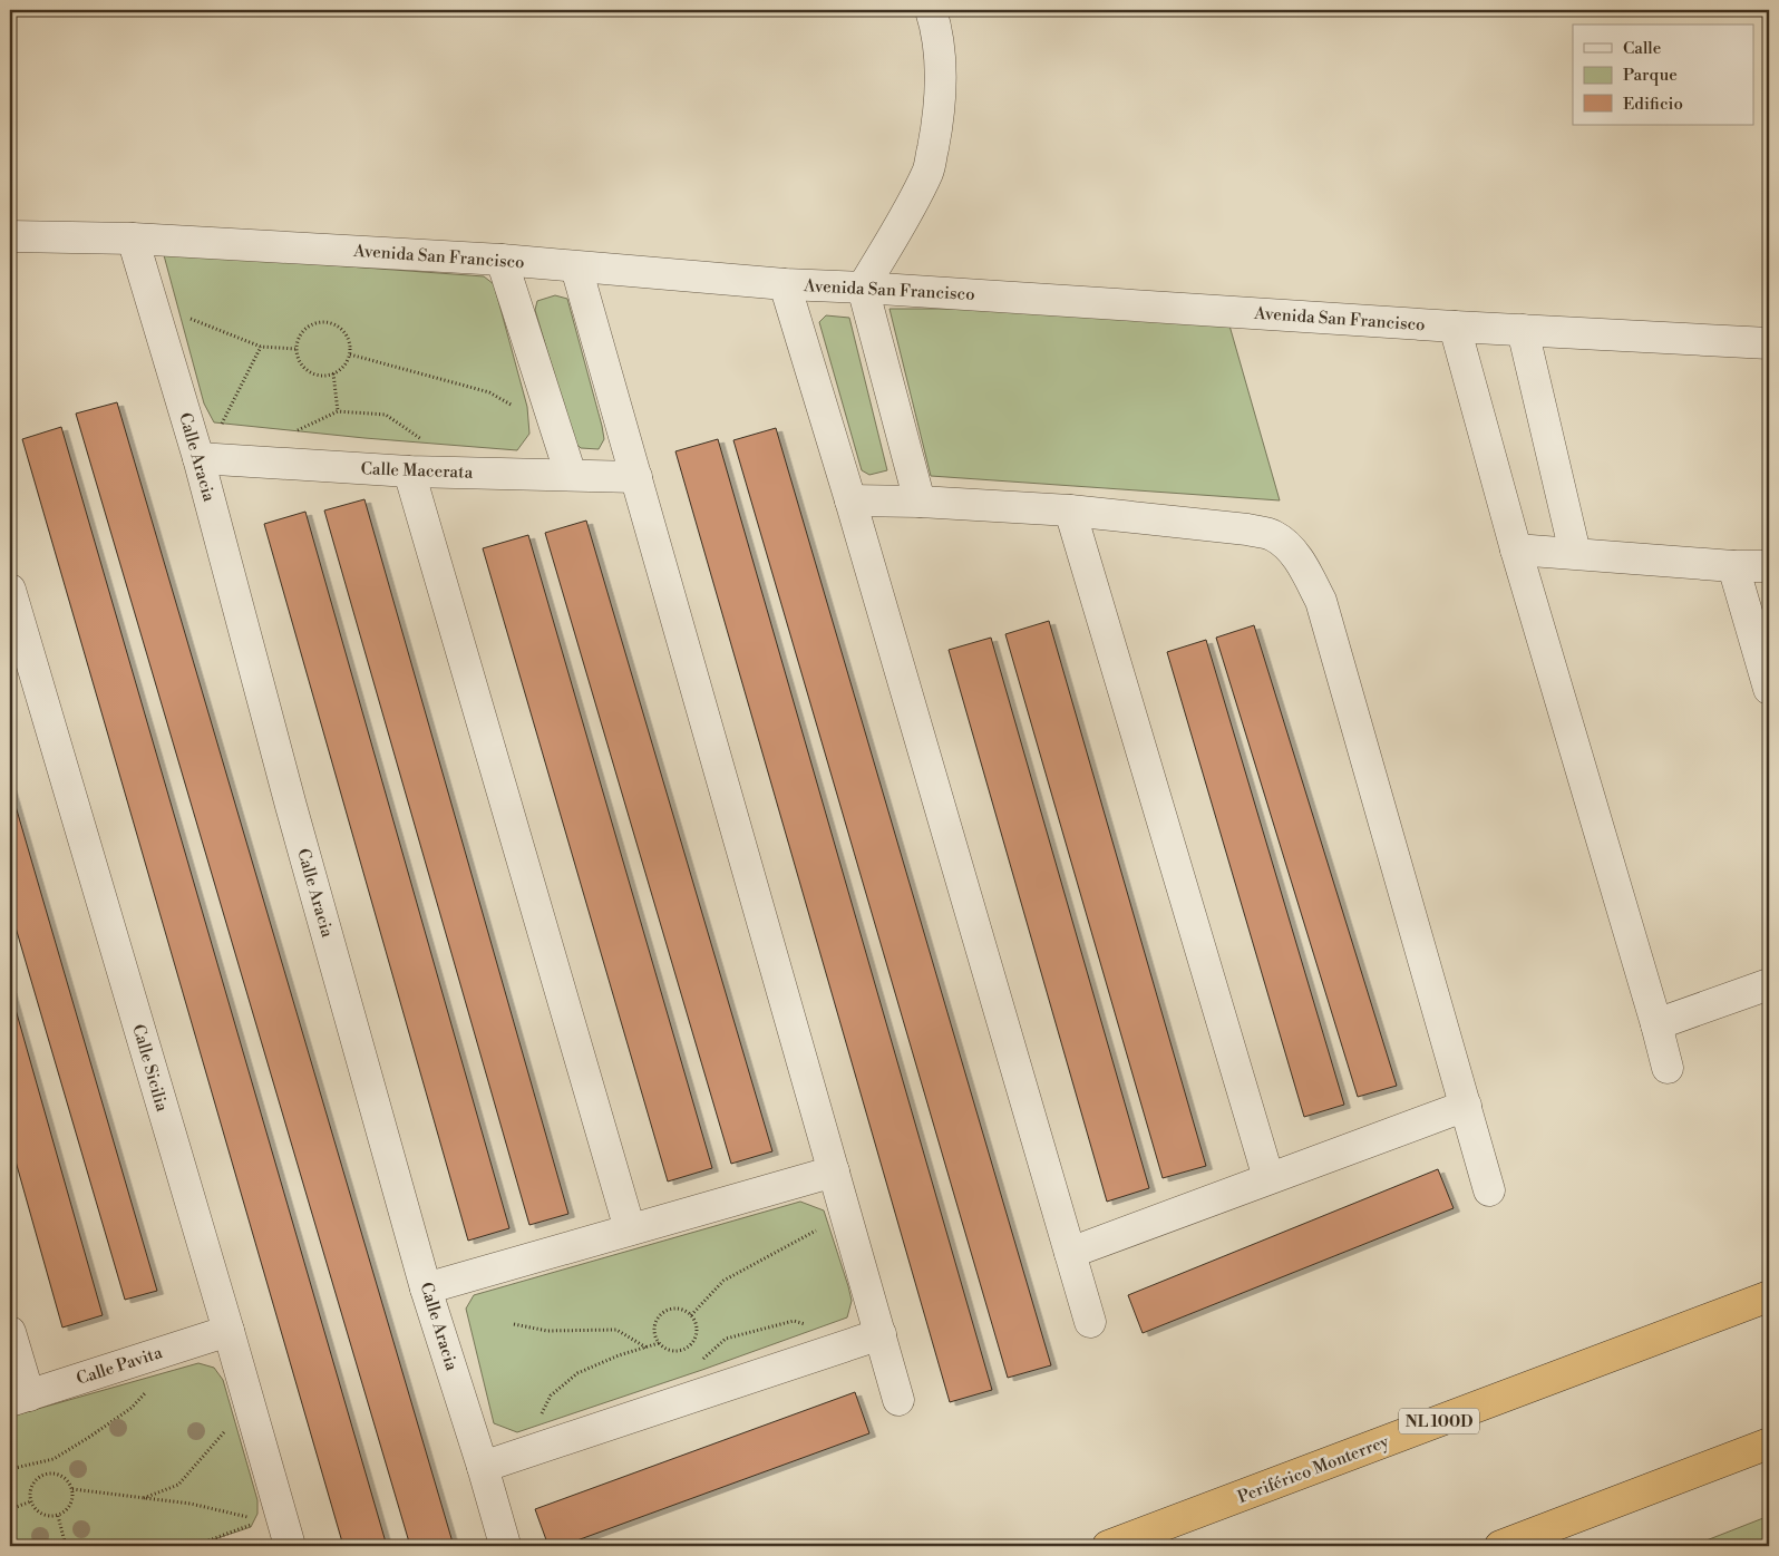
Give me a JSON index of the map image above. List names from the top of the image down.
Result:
{
  "streets": {
    "highway": ["NL 100D", "Periférico Monterrey"],
    "street": [
      "Avenida San Francisco",
      "Calle Aracia",
      "Calle Macerata",
      "Calle Sicilia",
      "Calle Pavita"
    ]
  },
  "crossings": [
    ["Avenida San Francisco", "Calle Aracia"],
    ["Calle Aracia", "Calle Macerata"],
    ["Calle Sicilia", "Calle Pavita"]
  ],
  "legend": ["Calle", "Parque", "Edificio"]
}
